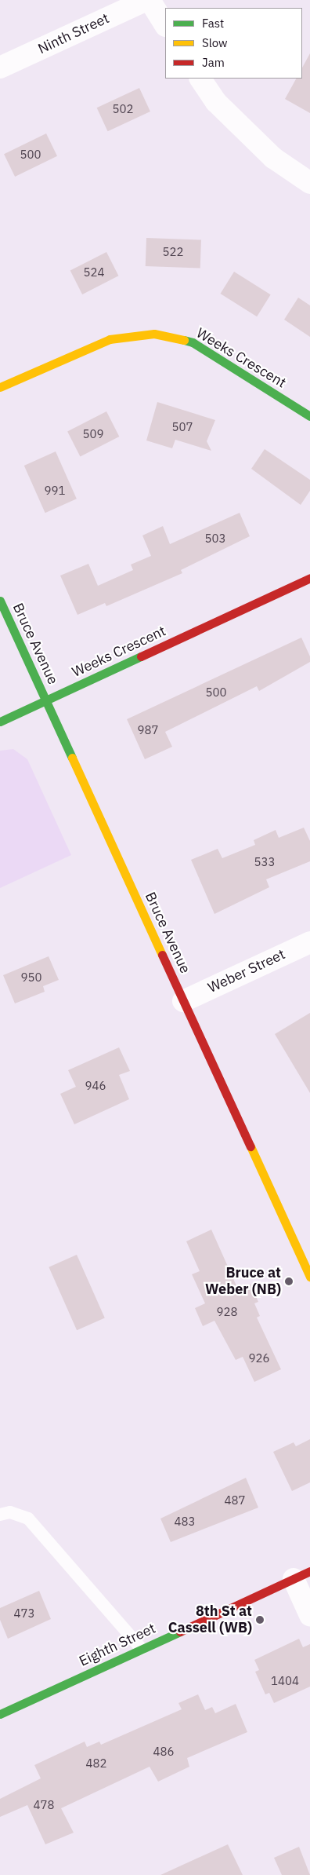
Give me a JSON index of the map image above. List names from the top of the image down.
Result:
{
  "streets": {
    "street": [
      "Ninth Street",
      "Weeks Crescent",
      "Bruce Avenue",
      "Weber Street",
      "Eighth Street"
    ]
  },
  "crossings": [
    ["Weeks Crescent", "Bruce Avenue"],
    ["Bruce Avenue", "Weber Street"]
  ],
  "places": ["Bruce at Weber (NB)", "8th St at Cassell (WB)"],
  "house_numbers": [
    "502",
    "500",
    "522",
    "524",
    "507",
    "509",
    "991",
    "503",
    "500",
    "987",
    "533",
    "950",
    "946",
    "928",
    "926",
    "487",
    "483",
    "473",
    "1404",
    "486",
    "482",
    "478"
  ],
  "legend": ["Fast", "Slow", "Jam"]
}
